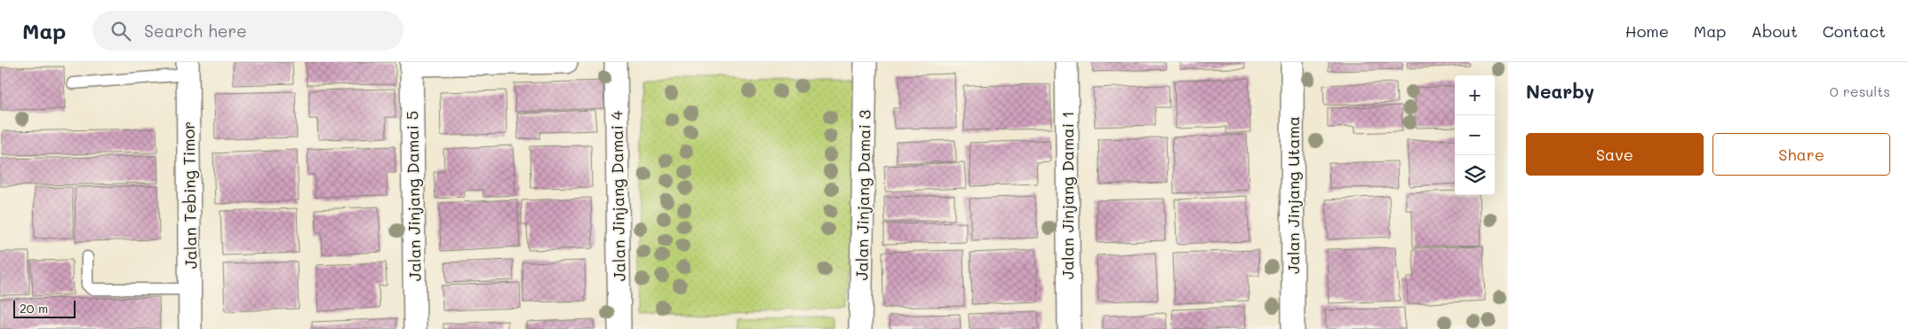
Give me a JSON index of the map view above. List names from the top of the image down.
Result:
{
  "streets": {
    "street": [
      "Jalan Tebing Timor",
      "Jalan Jinjang Damai 3",
      "Jalan Jinjang Damai 1",
      "Jalan Jinjang Utama",
      "Jalan Jinjang Damai 5",
      "Jalan Jinjang Damai 4"
    ]
  },
  "scale_bar": "20 m",
  "page": {
    "header": "Map",
    "search": "Search here",
    "nav": [
      "Home",
      "Map",
      "About",
      "Contact"
    ],
    "heading": ["Nearby", "0 results"],
    "map_buttons": ["+", "−"],
    "buttons": ["Save", "Share"],
    "scale": "20 m"
  }
}
